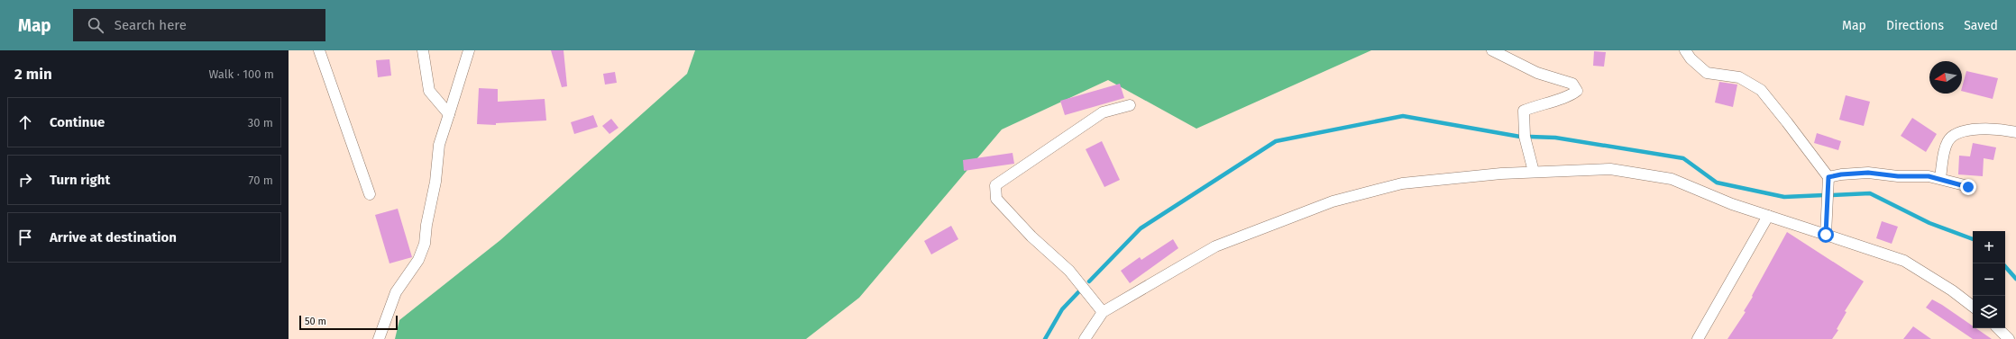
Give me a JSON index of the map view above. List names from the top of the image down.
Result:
{
  "scale_bar": "50 m",
  "north": "left",
  "page": {
    "header": "Map",
    "search": "Search here",
    "nav": ["Map", "Directions", "Saved"],
    "heading": ["2 min", "Walk · 100 m"],
    "list": [
      ["Continue", "30 m"],
      ["Turn right", "70 m"],
      "Arrive at destination"
    ],
    "map_buttons": ["+", "−"],
    "scale": "50 m"
  }
}
